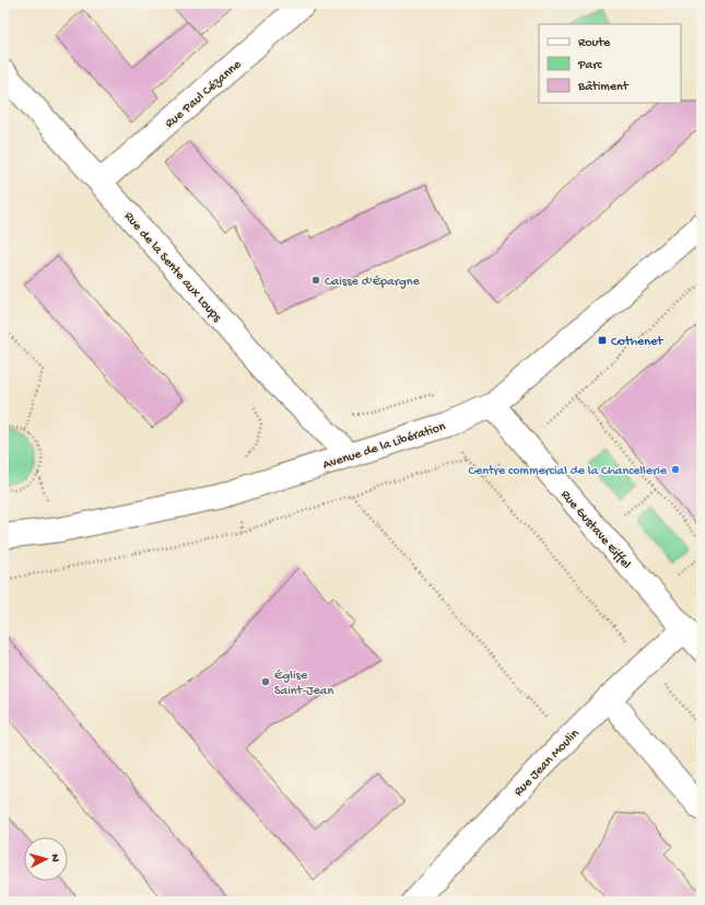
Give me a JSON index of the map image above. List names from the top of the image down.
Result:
{
  "streets": {
    "street": [
      "Rue Paul Cézanne",
      "Rue de la Sente aux Loups",
      "Avenue de la Libération",
      "Rue Gustave Eiffel",
      "Rue Jean Moulin"
    ]
  },
  "crossings": [
    ["Rue Paul Cézanne", "Rue de la Sente aux Loups"],
    ["Rue de la Sente aux Loups", "Avenue de la Libération"],
    ["Avenue de la Libération", "Rue Gustave Eiffel"],
    ["Rue Gustave Eiffel", "Rue Jean Moulin"]
  ],
  "places": {
    "other": ["Caisse d'Épargne", "Centre commercial de la Chancellerie", "Église Saint-Jean"],
    "transit": ["Cothenet"]
  },
  "legend": ["Route", "Parc", "Bâtiment"],
  "north": "right"
}
